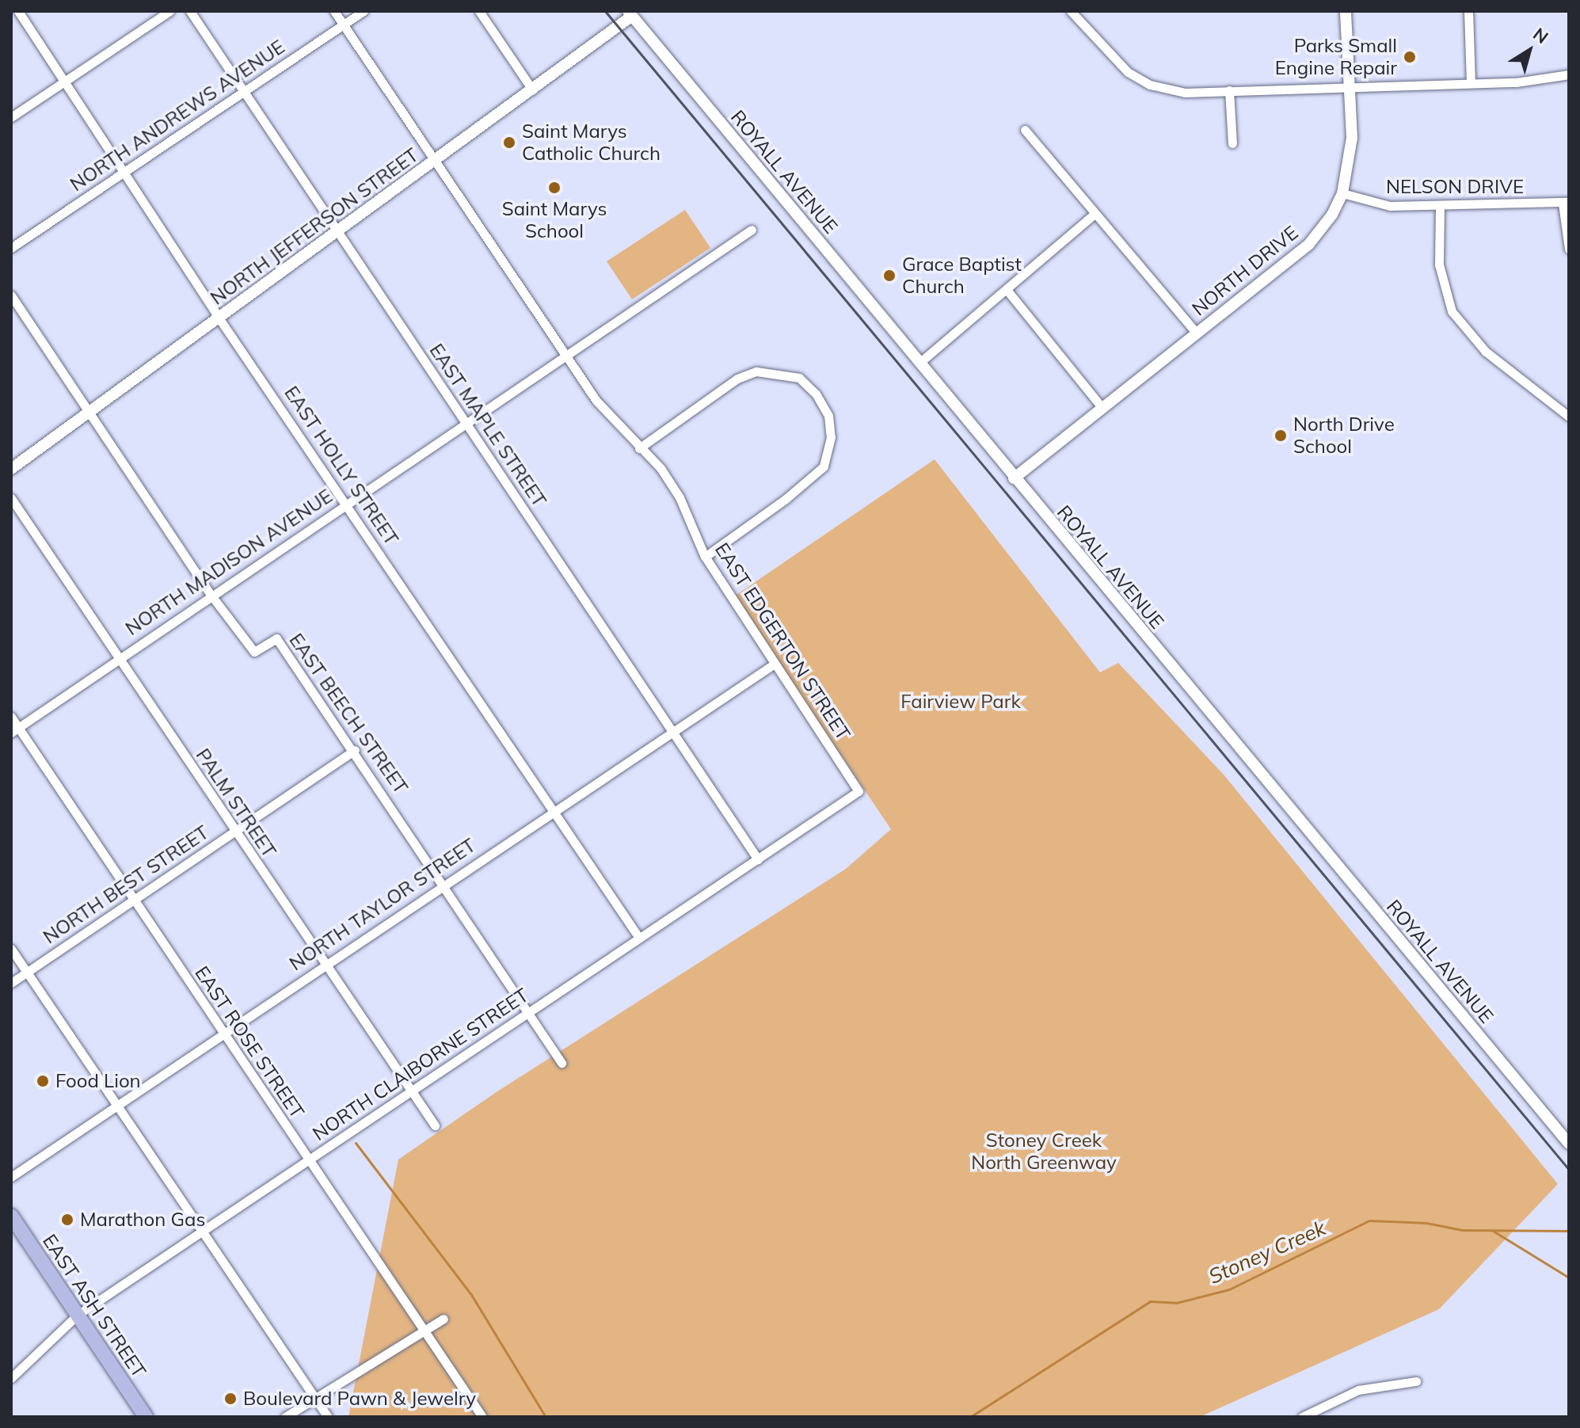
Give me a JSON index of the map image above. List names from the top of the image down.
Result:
{
  "streets": {
    "main road": ["EAST ASH STREET"],
    "street": [
      "NORTH ANDREWS AVENUE",
      "ROYALL AVENUE",
      "NELSON DRIVE",
      "NORTH JEFFERSON STREET",
      "NORTH DRIVE",
      "EAST MAPLE STREET",
      "EAST HOLLY STREET",
      "NORTH MADISON AVENUE",
      "EAST EDGERTON STREET",
      "EAST BEECH STREET",
      "PALM STREET",
      "NORTH BEST STREET",
      "NORTH TAYLOR STREET",
      "EAST ROSE STREET",
      "NORTH CLAIBORNE STREET"
    ]
  },
  "crossings": [
    ["NORTH ANDREWS AVENUE", "EAST MAPLE STREET"],
    ["NORTH ANDREWS AVENUE", "EAST HOLLY STREET"],
    ["NORTH ANDREWS AVENUE", "EAST EDGERTON STREET"],
    ["ROYALL AVENUE", "NORTH JEFFERSON STREET"],
    ["ROYALL AVENUE", "NORTH DRIVE"],
    ["NELSON DRIVE", "NORTH DRIVE"],
    ["NORTH JEFFERSON STREET", "EAST MAPLE STREET"],
    ["NORTH JEFFERSON STREET", "EAST HOLLY STREET"],
    ["NORTH JEFFERSON STREET", "EAST EDGERTON STREET"],
    ["NORTH JEFFERSON STREET", "EAST BEECH STREET"],
    ["EAST MAPLE STREET", "NORTH MADISON AVENUE"],
    ["EAST MAPLE STREET", "NORTH TAYLOR STREET"],
    ["EAST MAPLE STREET", "NORTH CLAIBORNE STREET"],
    ["EAST HOLLY STREET", "NORTH MADISON AVENUE"],
    ["EAST HOLLY STREET", "NORTH TAYLOR STREET"],
    ["EAST HOLLY STREET", "NORTH CLAIBORNE STREET"],
    ["NORTH MADISON AVENUE", "EAST EDGERTON STREET"],
    ["NORTH MADISON AVENUE", "EAST BEECH STREET"],
    ["NORTH MADISON AVENUE", "PALM STREET"],
    ["NORTH MADISON AVENUE", "EAST ROSE STREET"],
    ["EAST EDGERTON STREET", "NORTH TAYLOR STREET"],
    ["EAST EDGERTON STREET", "NORTH CLAIBORNE STREET"],
    ["EAST BEECH STREET", "NORTH BEST STREET"],
    ["EAST BEECH STREET", "NORTH TAYLOR STREET"],
    ["EAST BEECH STREET", "NORTH CLAIBORNE STREET"],
    ["PALM STREET", "NORTH BEST STREET"],
    ["PALM STREET", "NORTH TAYLOR STREET"],
    ["PALM STREET", "NORTH CLAIBORNE STREET"],
    ["NORTH BEST STREET", "EAST ROSE STREET"],
    ["NORTH TAYLOR STREET", "EAST ROSE STREET"],
    ["EAST ROSE STREET", "NORTH CLAIBORNE STREET"],
    ["NORTH CLAIBORNE STREET", "EAST ASH STREET"]
  ],
  "water": ["Stoney Creek"],
  "parks": ["Fairview Park", "Stoney Creek North Greenway"],
  "places": [
    "Parks Small Engine Repair",
    "Saint Marys Catholic Church",
    "Saint Marys School",
    "Grace Baptist Church",
    "North Drive School",
    "Food Lion",
    "Marathon Gas",
    "Boulevard Pawn & Jewelry"
  ],
  "north": "top right"
}
